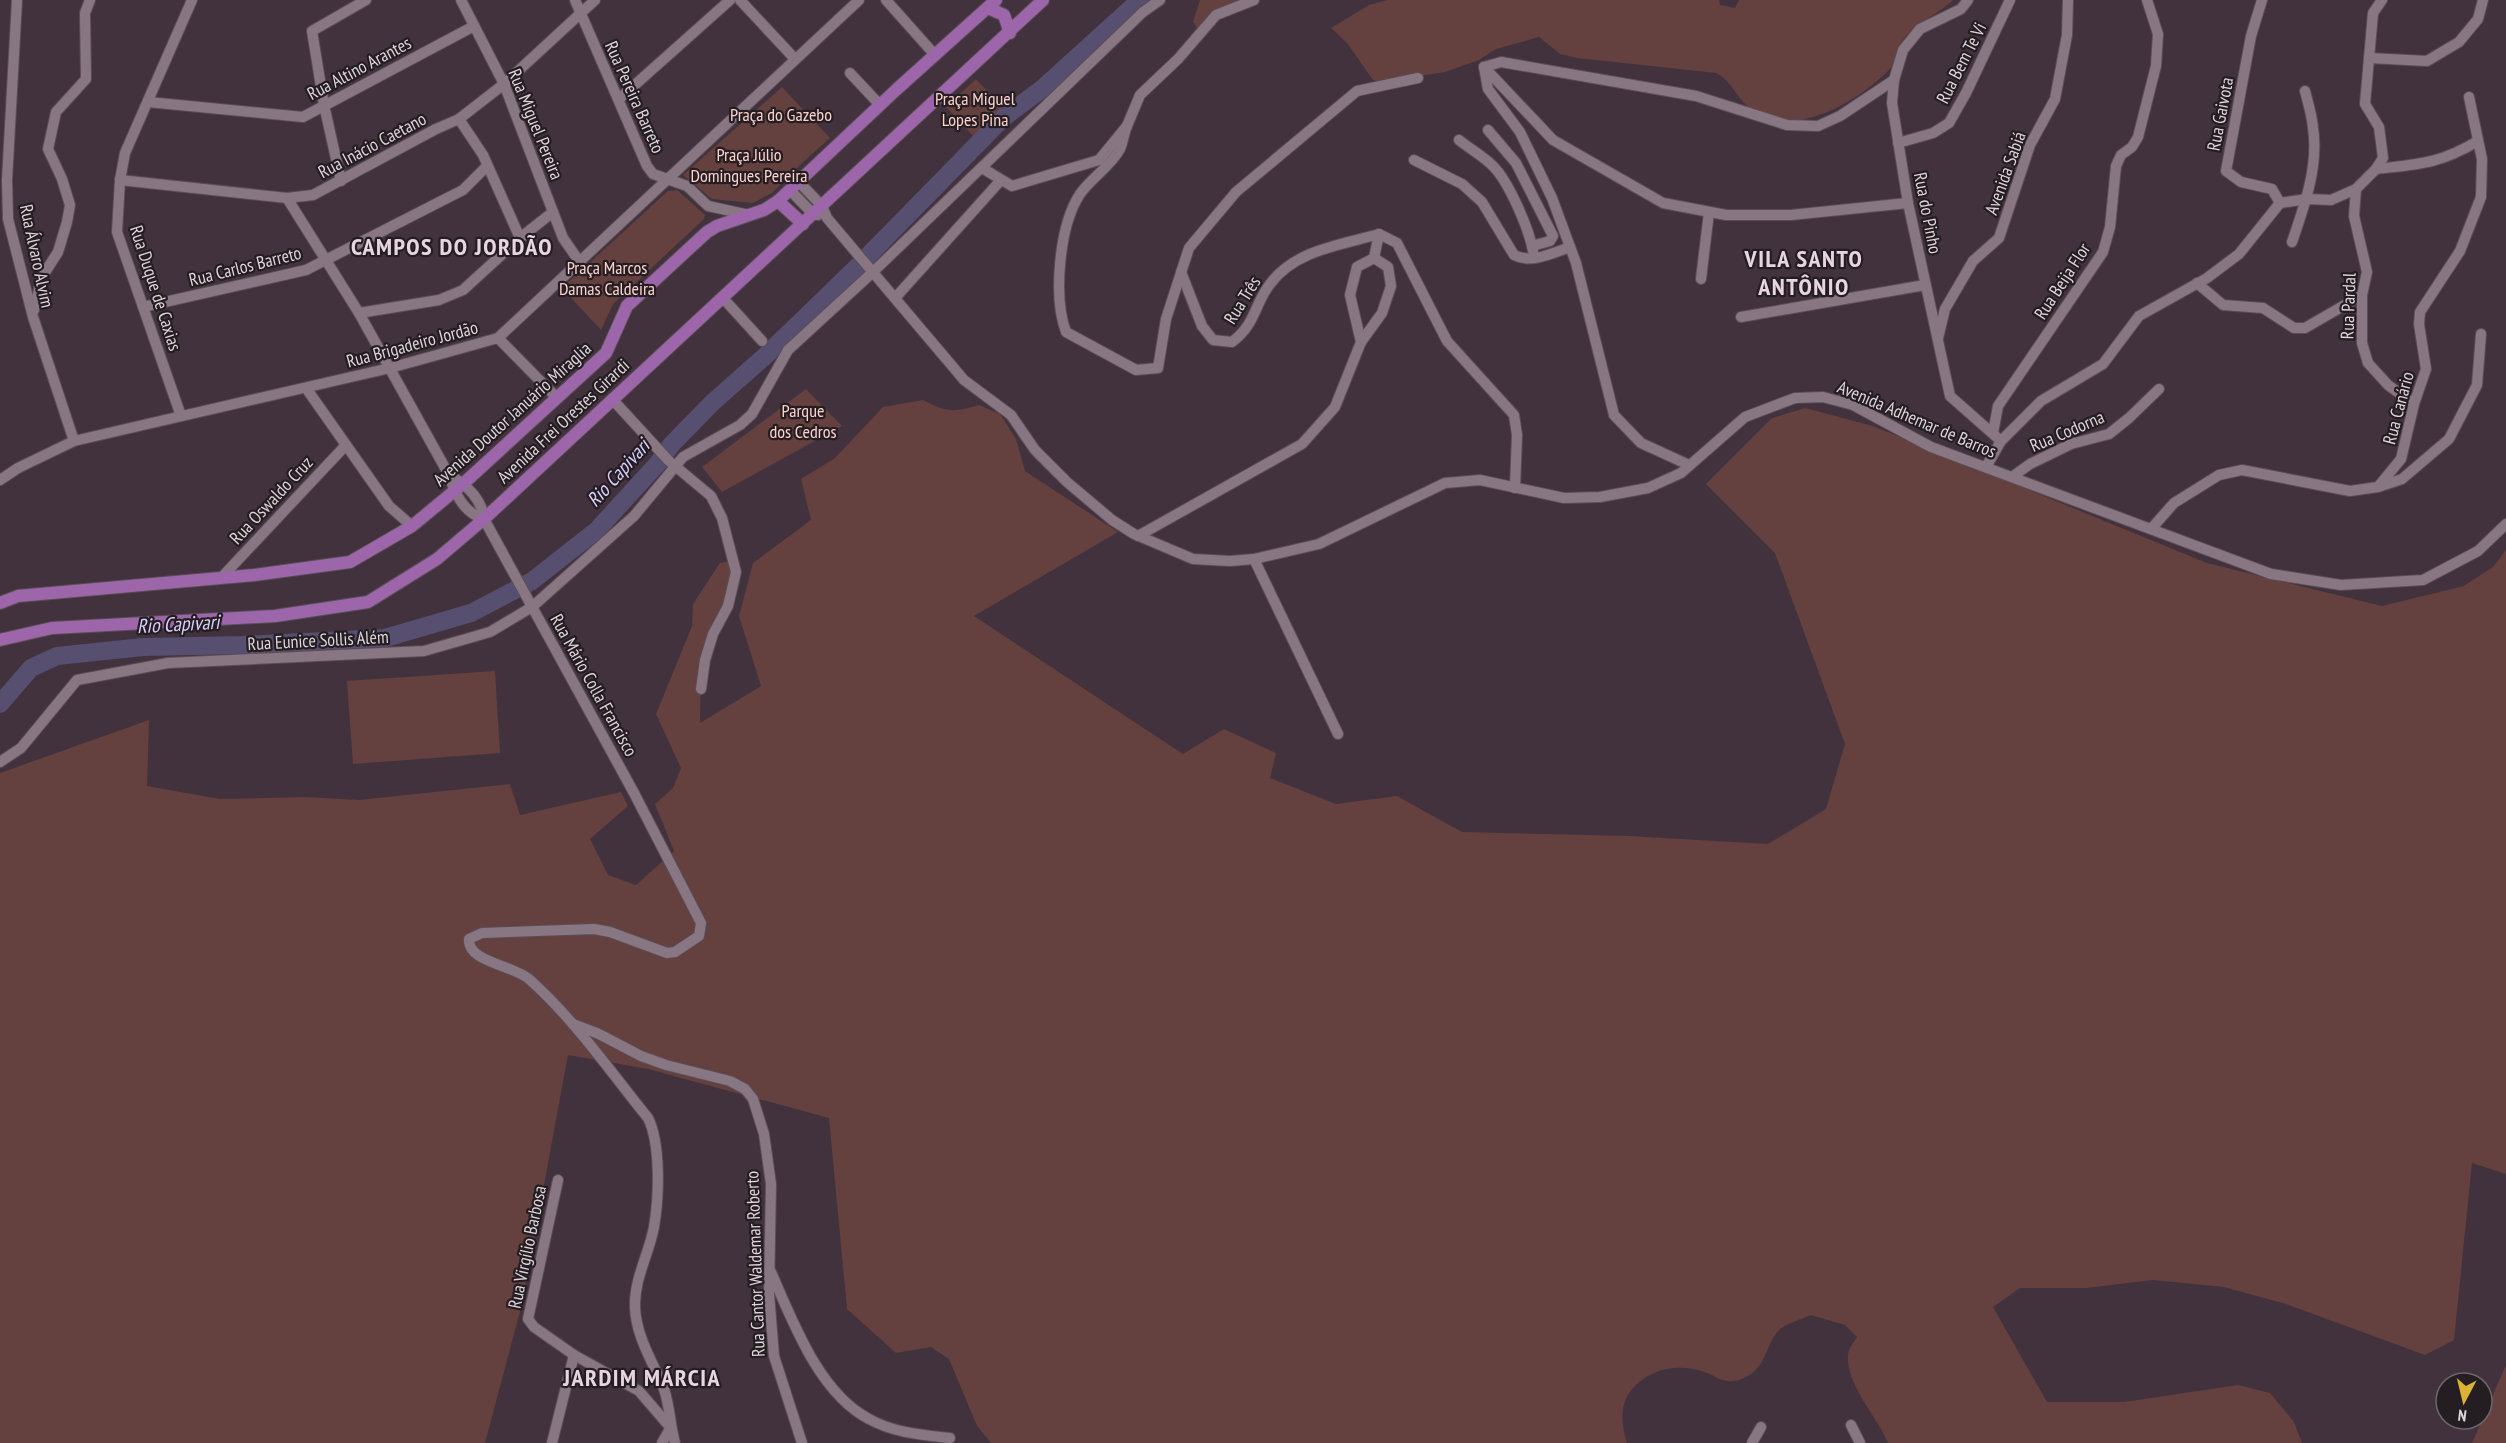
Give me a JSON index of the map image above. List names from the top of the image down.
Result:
{
  "streets": {
    "main road": ["Avenida Doutor Januário Miraglia", "Avenida Frei Orestes Girardi"],
    "street": [
      "Rua Bem Te Vi",
      "Rua Altino Arantes",
      "Rua Pereira Barreto",
      "Rua Gaivota",
      "Rua Miguel Pereira",
      "Rua Inácio Caetano",
      "Avenida Sabiá",
      "Rua do Pinho",
      "Rua Álvaro Alvim",
      "Rua Carlos Barreto",
      "Rua Beija Flor",
      "Rua Duque de Caxias",
      "Rua Três",
      "Rua Pardal",
      "Rua Brigadeiro Jordão",
      "Rua Canário",
      "Avenida Adhemar de Barros",
      "Rua Codorna",
      "Rua Oswaldo Cruz",
      "Rua Eunice Sollis Além",
      "Rua Mário Colla Francisco",
      "Rua Virgílio Barbosa",
      "Rua Cantor Waldemar Roberto"
    ]
  },
  "crossings": [
    ["Rua Bem Te Vi", "Rua do Pinho"],
    ["Rua Altino Arantes", "Rua Miguel Pereira"],
    ["Rua Altino Arantes", "Rua Duque de Caxias"],
    ["Rua Pereira Barreto", "Rua Inácio Caetano"],
    ["Rua Pereira Barreto", "Rua Brigadeiro Jordão"],
    ["Rua Pereira Barreto", "Avenida Doutor Januário Miraglia"],
    ["Rua Miguel Pereira", "Rua Inácio Caetano"],
    ["Rua Miguel Pereira", "Rua Brigadeiro Jordão"],
    ["Rua Inácio Caetano", "Rua Duque de Caxias"],
    ["Avenida Sabiá", "Rua do Pinho"],
    ["Rua do Pinho", "Rua Beija Flor"],
    ["Rua Álvaro Alvim", "Rua Brigadeiro Jordão"],
    ["Rua Carlos Barreto", "Rua Duque de Caxias"],
    ["Rua Duque de Caxias", "Rua Brigadeiro Jordão"],
    ["Rua Pardal", "Rua Canário"],
    ["Avenida Doutor Januário Miraglia", "Rua Oswaldo Cruz"],
    ["Avenida Doutor Januário Miraglia", "Rua Mário Colla Francisco"],
    ["Avenida Adhemar de Barros", "Avenida Frei Orestes Girardi"],
    ["Avenida Adhemar de Barros", "Rua Codorna"],
    ["Avenida Adhemar de Barros", "Rua Eunice Sollis Além"],
    ["Avenida Frei Orestes Girardi", "Rua Mário Colla Francisco"],
    ["Rua Eunice Sollis Além", "Rua Mário Colla Francisco"],
    ["Rua Mário Colla Francisco", "Rua Cantor Waldemar Roberto"]
  ],
  "districts": ["CAMPOS DO JORDÃO", "VILA SANTO ANTÔNIO", "JARDIM MÁRCIA"],
  "water": ["Rio Capivari"],
  "parks": [
    "Praça Miguel Lopes Pina",
    "Praça do Gazebo",
    "Praça Júlio Domingues Pereira",
    "Praça Marcos Damas Caldeira",
    "Parque dos Cedros"
  ],
  "north": "bottom"
}
